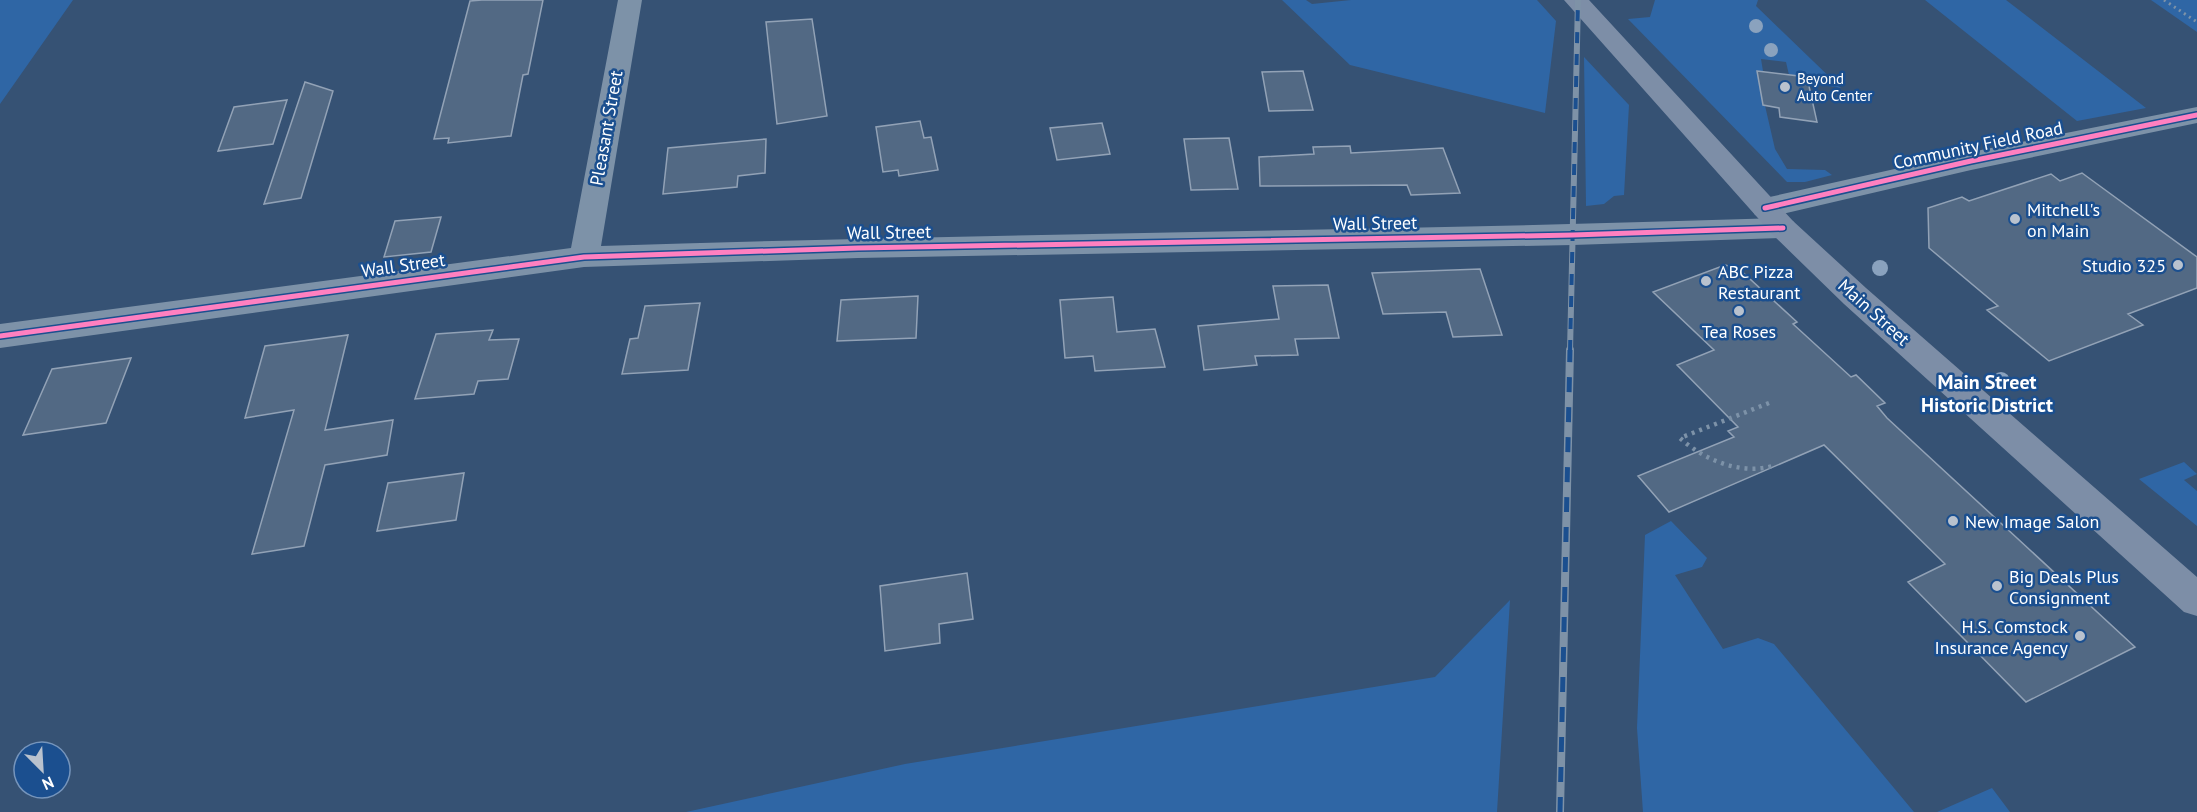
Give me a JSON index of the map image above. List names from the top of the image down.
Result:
{
  "streets": {
    "main road": ["Main Street"],
    "street": ["Pleasant Street", "Community Field Road", "Wall Street"]
  },
  "crossings": [
    ["Pleasant Street", "Wall Street"],
    ["Community Field Road", "Wall Street"],
    ["Community Field Road", "Main Street"],
    ["Wall Street", "Main Street"]
  ],
  "districts": ["Main Street Historic District"],
  "places": [
    "Beyond Auto Center",
    "Mitchell's on Main",
    "Studio 325",
    "ABC Pizza Restaurant",
    "Tea Roses",
    "New Image Salon",
    "Big Deals Plus Consignment",
    "H.S. Comstock Insurance Agency"
  ],
  "north": "bottom right"
}
